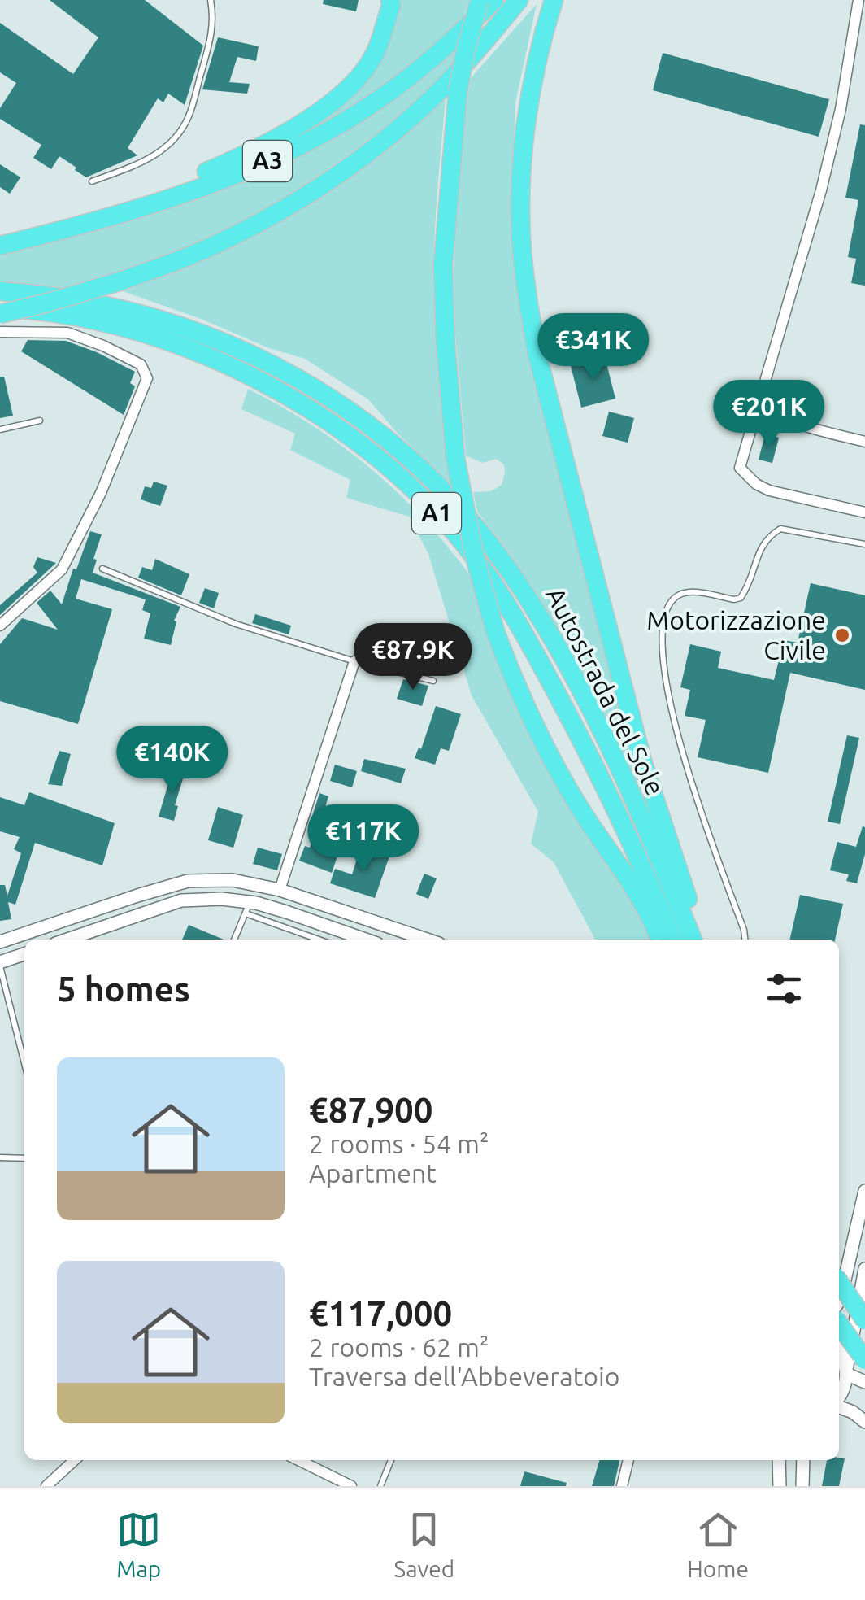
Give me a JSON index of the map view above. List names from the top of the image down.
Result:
{
  "streets": {
    "highway": ["A3", "A1", "Autostrada del Sole"]
  },
  "crossings": [
    ["A3", "Autostrada del Sole"]
  ],
  "places": ["Motorizzazione Civile"],
  "page": {
    "price": [
      "€341K",
      "€201K",
      "€87.9K",
      "€140K",
      "€117K"
    ],
    "heading": "5 homes",
    "list": [
      {
        "name": "€87,900",
        "note": "2 rooms · 54 m² · Apartment"
      },
      {
        "name": "€117,000",
        "note": "2 rooms · 62 m² · Traversa dell'Abbeveratoio"
      }
    ],
    "tabs": ["Map", "Saved", "Home"]
  }
}
